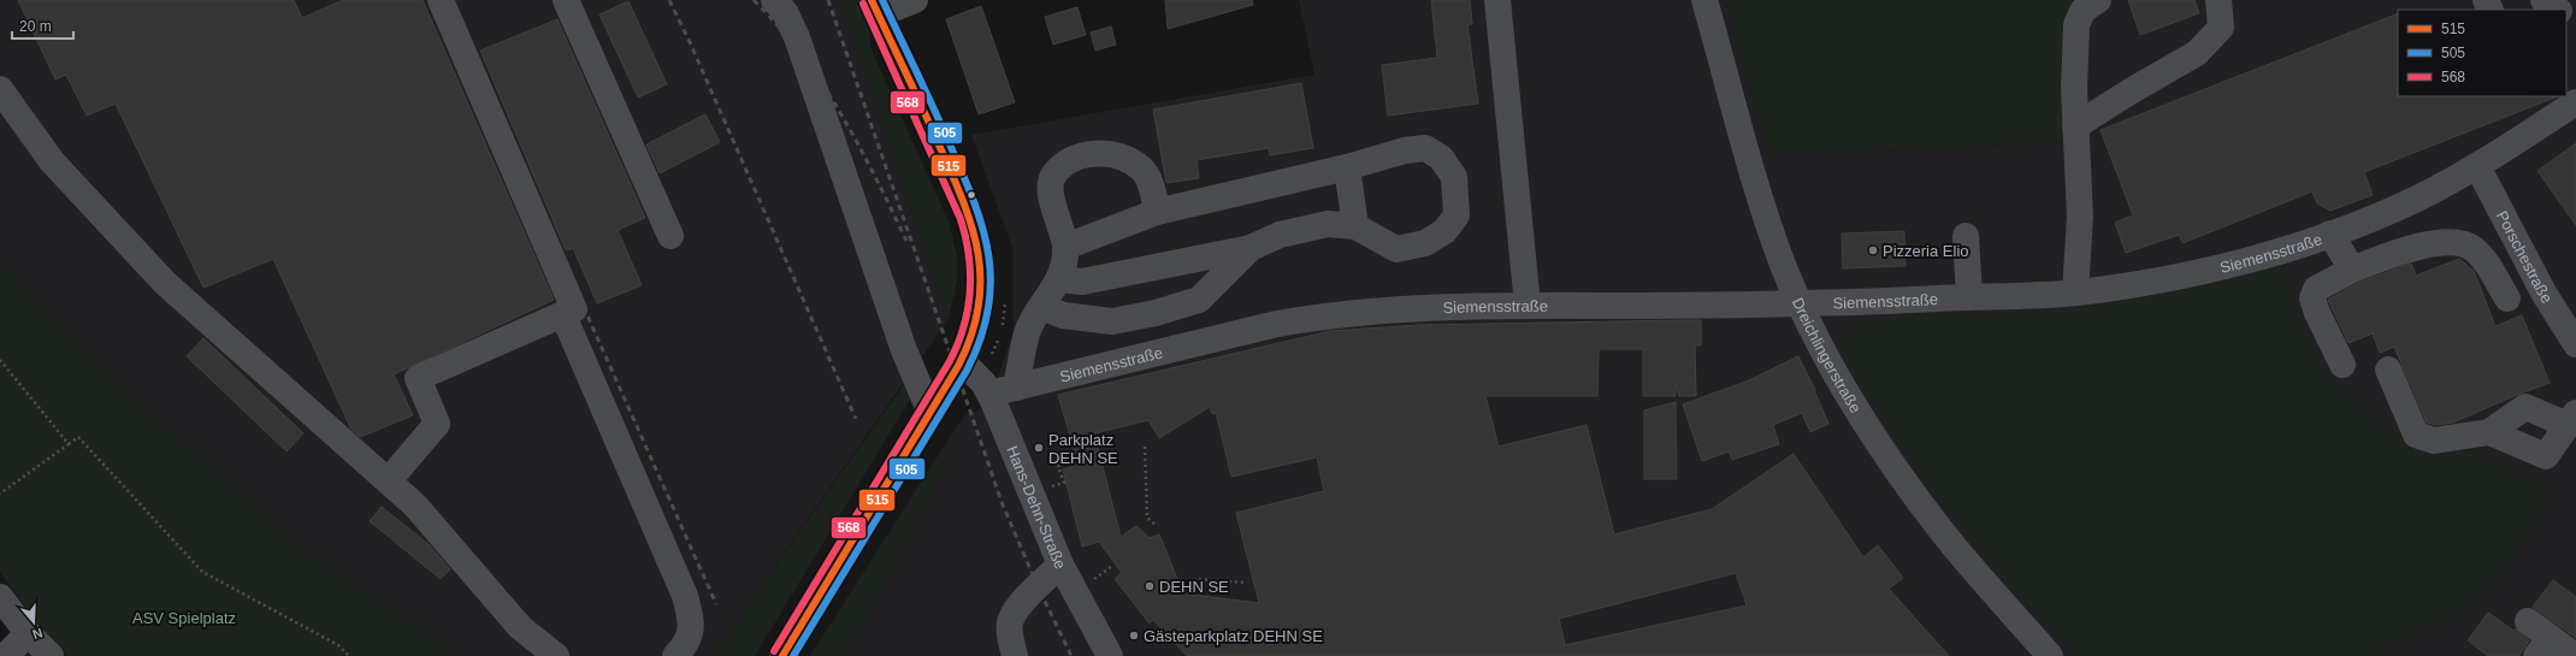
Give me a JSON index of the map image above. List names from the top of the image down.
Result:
{
  "streets": {
    "street": [
      "Siemensstraße",
      "Porschestraße",
      "Dreichlingerstraße",
      "Hans-Dehn-Straße"
    ]
  },
  "crossings": [
    ["Siemensstraße", "Porschestraße"],
    ["Siemensstraße", "Dreichlingerstraße"],
    ["Siemensstraße", "Hans-Dehn-Straße"]
  ],
  "parks": ["ASV Spielplatz"],
  "places": [
    "Pizzeria Elio",
    "Parkplatz DEHN SE",
    "DEHN SE",
    "Gästeparkplatz DEHN SE"
  ],
  "lines": ["transit line 515", "transit line 505", "transit line 568"],
  "legend": ["515", "505", "568"],
  "scale_bar": "20 m",
  "north": "bottom"
}
